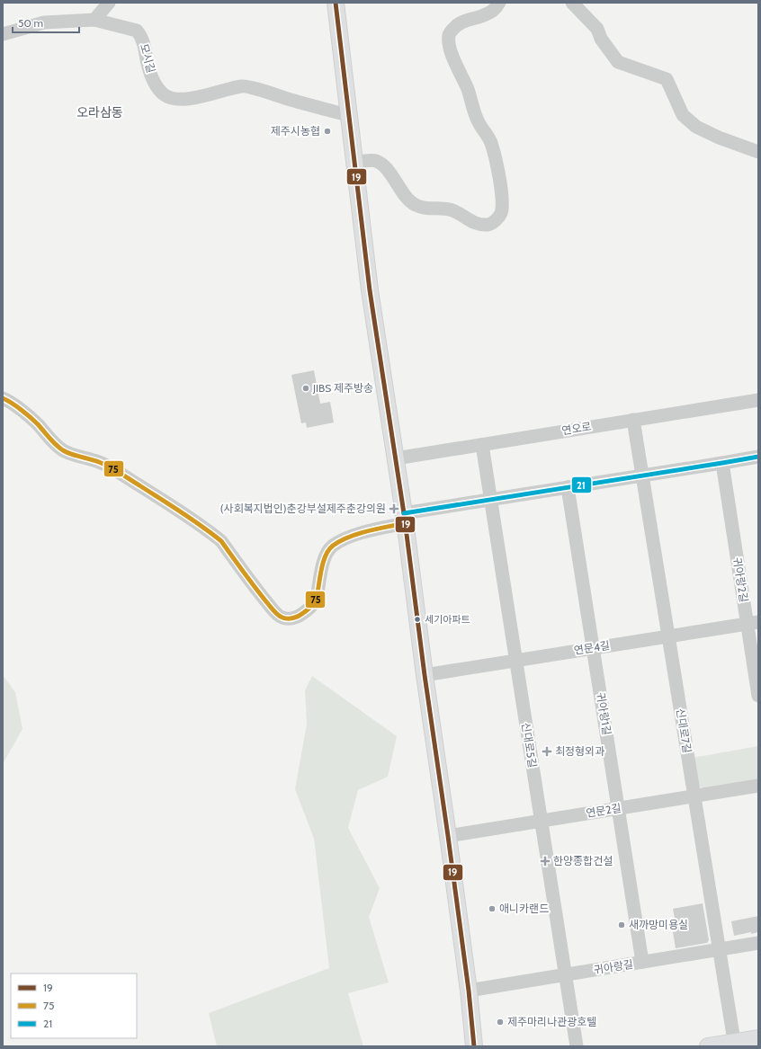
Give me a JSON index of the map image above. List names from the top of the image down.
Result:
{
  "streets": {
    "street": [
      "모시길",
      "연오로",
      "귀아랑2길",
      "연문4길",
      "귀아랑1길",
      "신대로7길",
      "신대로5길",
      "연문2길",
      "귀아랑길"
    ]
  },
  "crossings": [
    ["연오로", "신대로7길"],
    ["연오로", "신대로5길"],
    ["귀아랑2길", "연문4길"],
    ["연문4길", "귀아랑1길"],
    ["연문4길", "신대로7길"],
    ["연문4길", "신대로5길"],
    ["귀아랑1길", "연문2길"],
    ["귀아랑1길", "귀아랑길"],
    ["신대로7길", "연문2길"],
    ["신대로7길", "귀아랑길"],
    ["신대로5길", "연문2길"],
    ["신대로5길", "귀아랑길"]
  ],
  "districts": ["오라삼동"],
  "places": {
    "other": [
      "제주시농협",
      "JIBS 제주방송",
      "세기아파트",
      "애니카랜드",
      "새까망미용실",
      "제주마리나관광호텔"
    ],
    "health": ["(사회복지법인)춘강부설제주춘강의원", "최정형외과", "한양종합건설"]
  },
  "lines": ["transit line 19", "transit line 75", "transit line 21"],
  "legend": ["19", "75", "21"],
  "scale_bar": "50 m"
}
